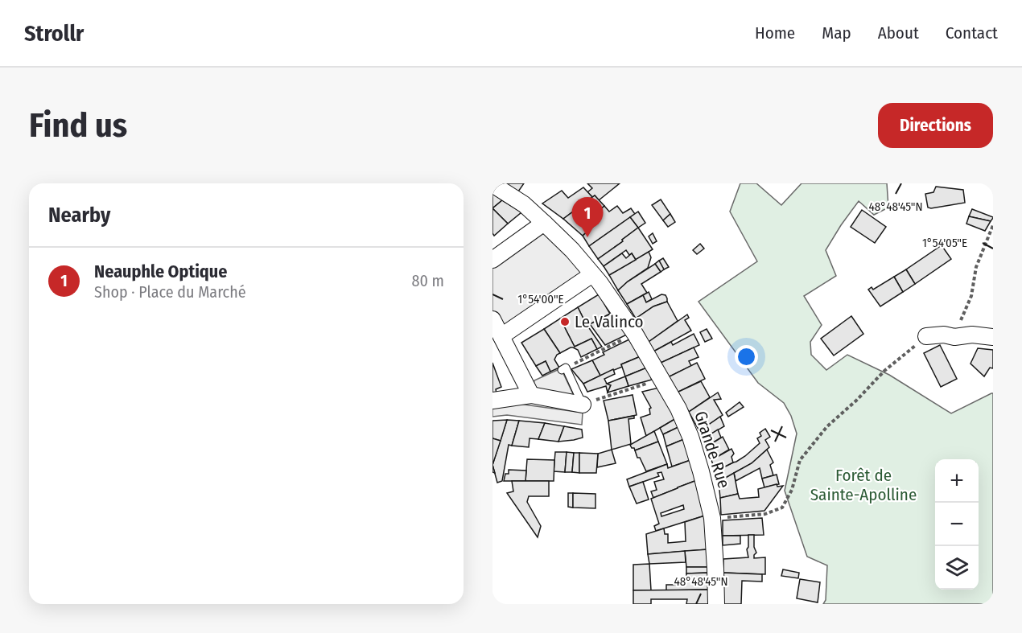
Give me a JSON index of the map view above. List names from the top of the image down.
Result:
{
  "streets": {
    "street": ["Grande Rue"]
  },
  "parks": ["Forêt de Sainte-Apolline"],
  "places": ["Le Valinco"],
  "page": {
    "header": "Strollr",
    "nav": [
      "Home",
      "Map",
      "About",
      "Contact"
    ],
    "buttons": "Directions",
    "title": "Find us",
    "heading": "Nearby",
    "pins": "1",
    "list": [
      {
        "mark": "1",
        "name": "Neauphle Optique",
        "note": "Shop · Place du Marché",
        "value": "80 m"
      }
    ],
    "map_buttons": ["+", "−"]
  },
  "coordinates": ["48°48'45\"N", "1°54'05\"E", "1°54'00\"E"]
}
